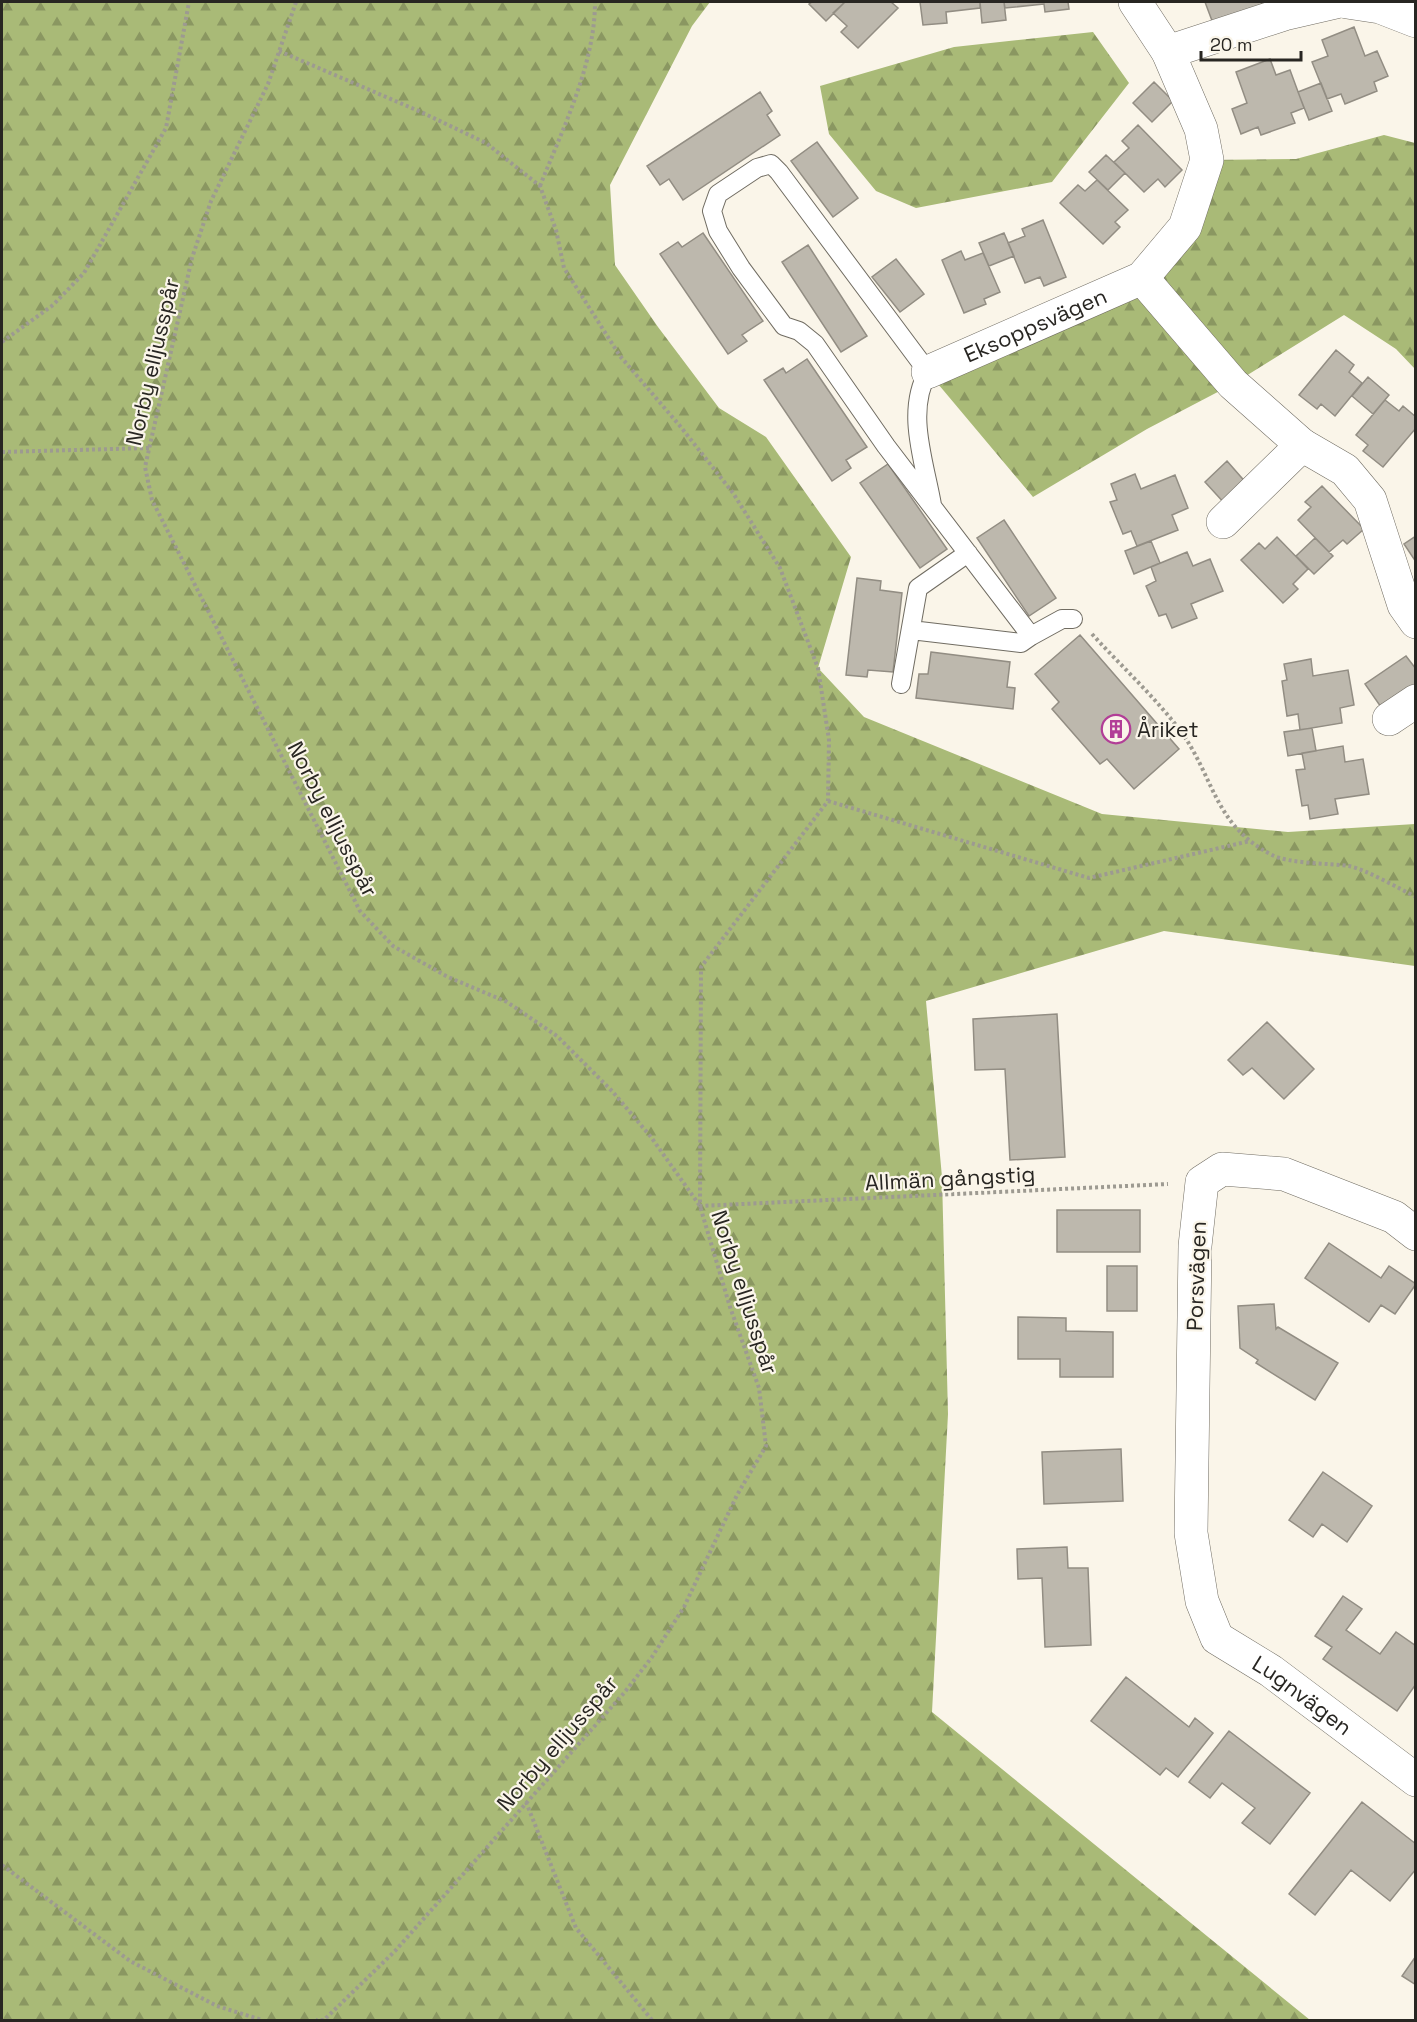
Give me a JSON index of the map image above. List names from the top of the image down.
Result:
{
  "streets": {
    "street": ["Eksoppsvägen", "Porsvägen", "Lugnvägen"],
    "path": ["Norby elljusspår", "Allmän gångstig"]
  },
  "crossings": [
    ["Norby elljusspår", "Allmän gångstig"],
    ["Allmän gångstig", "Porsvägen"],
    ["Porsvägen", "Lugnvägen"]
  ],
  "places": {
    "building": ["Åriket"]
  },
  "scale_bar": "20 m"
}
